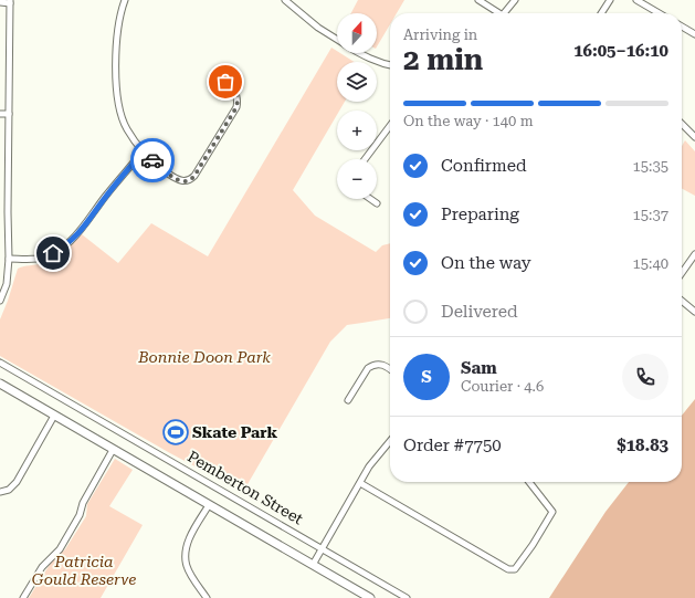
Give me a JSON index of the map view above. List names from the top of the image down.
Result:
{
  "streets": {
    "street": ["Pemberton Street"]
  },
  "parks": ["Bonnie Doon Park", "Patricia Gould Reserve"],
  "places": {
    "sports": ["Skate Park"]
  },
  "north": "top",
  "page": {
    "map_buttons": ["+", "−"],
    "heading": ["2 min", "Arriving in", "16:05–16:10"],
    "panel": [
      "Sam",
      "Courier · 4.6",
      "Order #7750",
      "$18.83"
    ],
    "bar": "On the way · 140 m",
    "list": [
      ["Confirmed", "15:35"],
      ["Preparing", "15:37"],
      ["On the way", "15:40"],
      "Delivered"
    ],
    "round": "S"
  }
}
